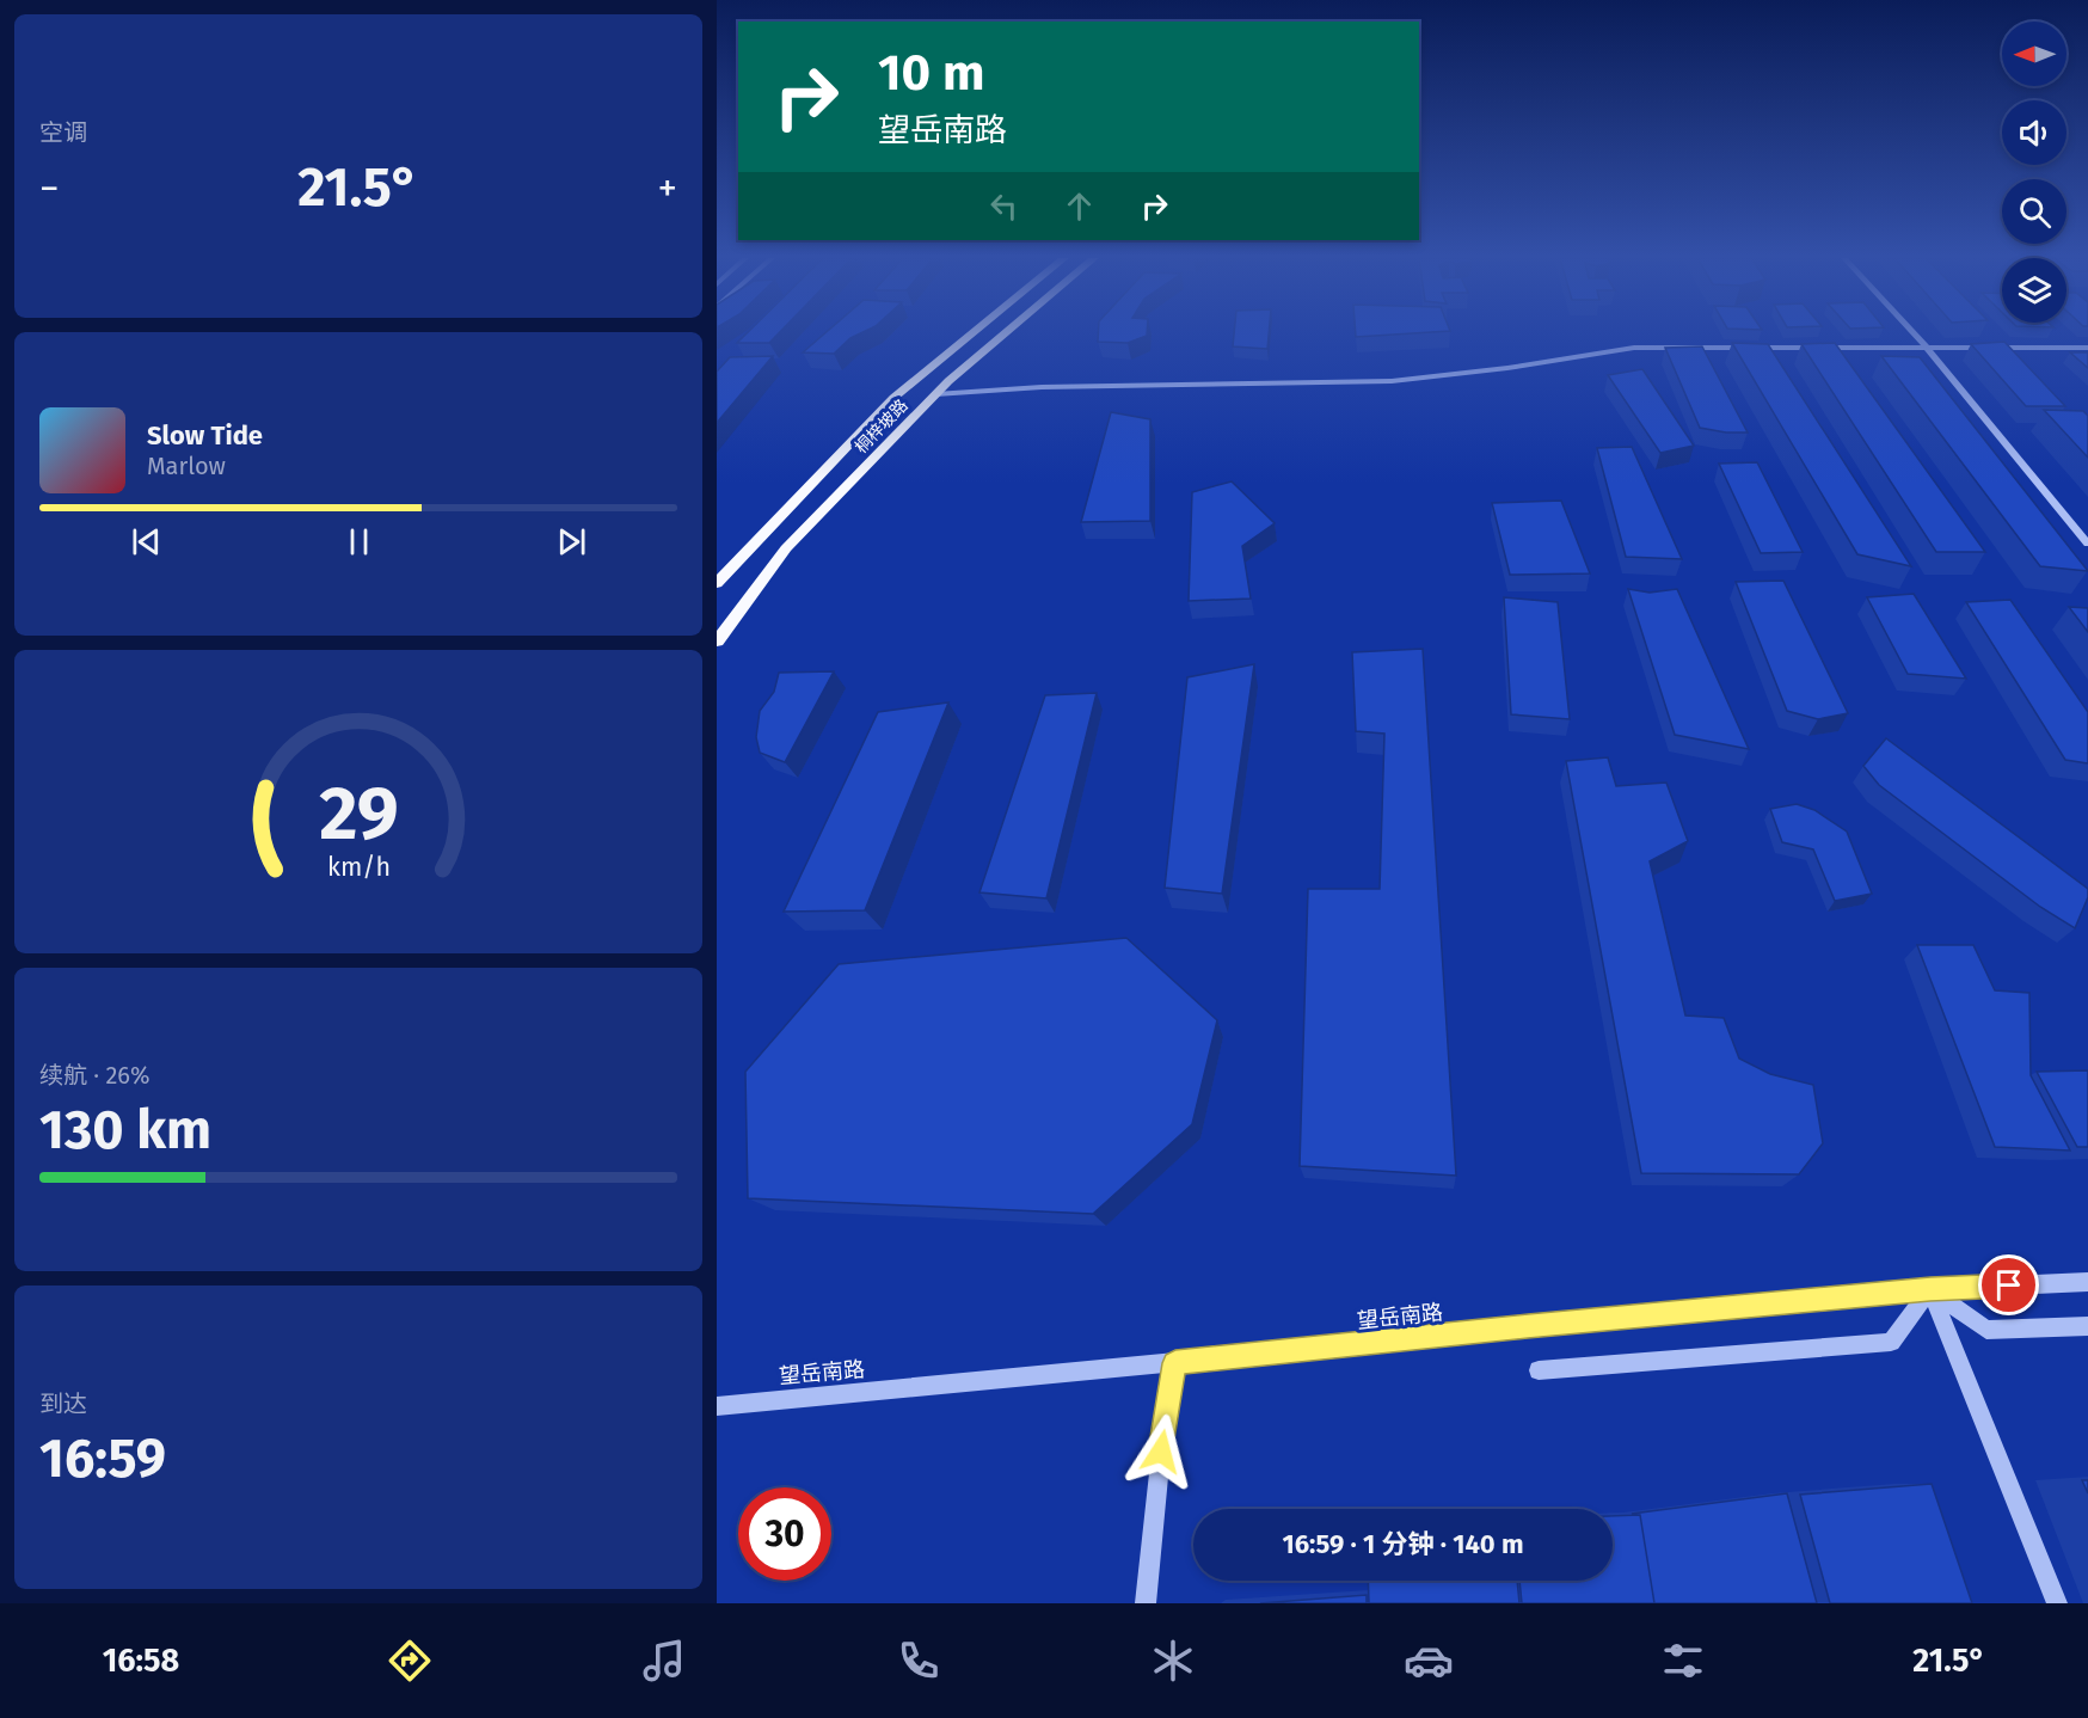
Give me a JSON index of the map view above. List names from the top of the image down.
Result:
{
  "streets": {
    "main road": ["桐梓坡路"],
    "street": ["望岳南路"]
  },
  "north": "left",
  "page": {
    "tile": [
      "空调",
      ["续航 · 26%", "130 km"],
      ["到达", "16:59"]
    ],
    "turn": ["10 m", "望岳南路"],
    "heat": ["−", "21.5°", "+"],
    "song": ["Slow Tide", "Marlow"],
    "limit": "30",
    "trip": "16:59 · 1 分钟 · 140 m",
    "tabs": ["16:58", "21.5°"],
    "gauge": ["29", "km/h"]
  }
}
